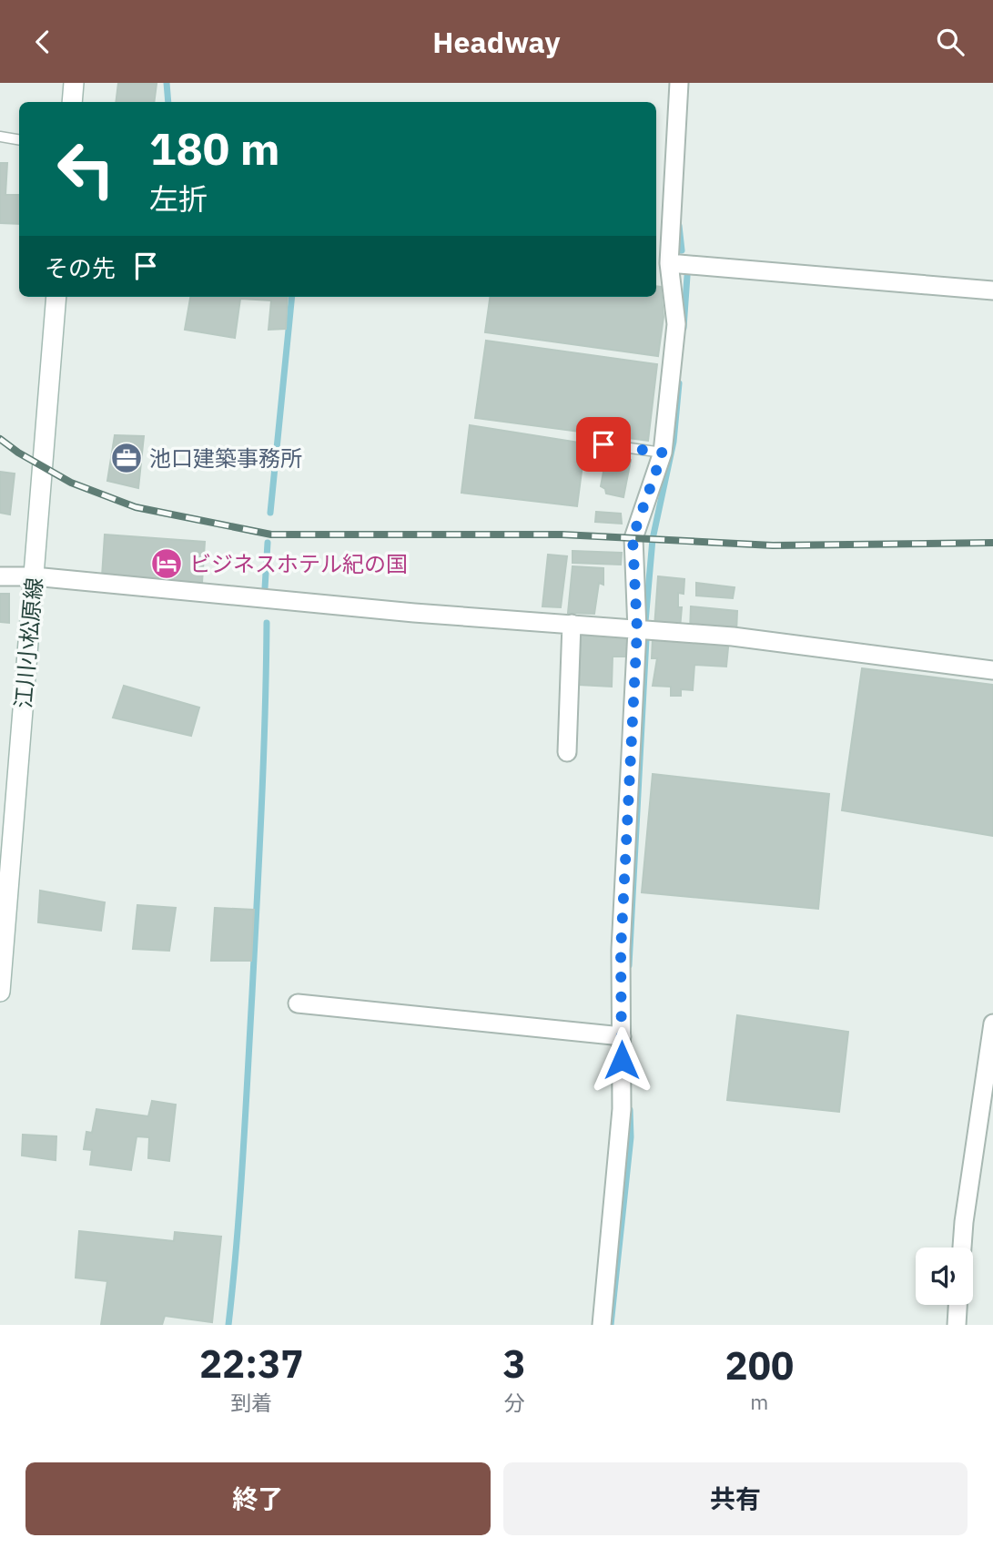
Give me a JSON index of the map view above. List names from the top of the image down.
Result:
{
  "streets": {
    "main road": ["江川小松原線"]
  },
  "places": {
    "office": ["池口建築事務所"],
    "hotel": ["ビジネスホテル紀の国"]
  },
  "page": {
    "header": "Headway",
    "turn": ["180 m", "左折"],
    "then": "その先",
    "eta": [
      "22:37",
      "到着",
      "3",
      "分",
      "200",
      "m"
    ],
    "buttons": ["終了", "共有"]
  }
}
